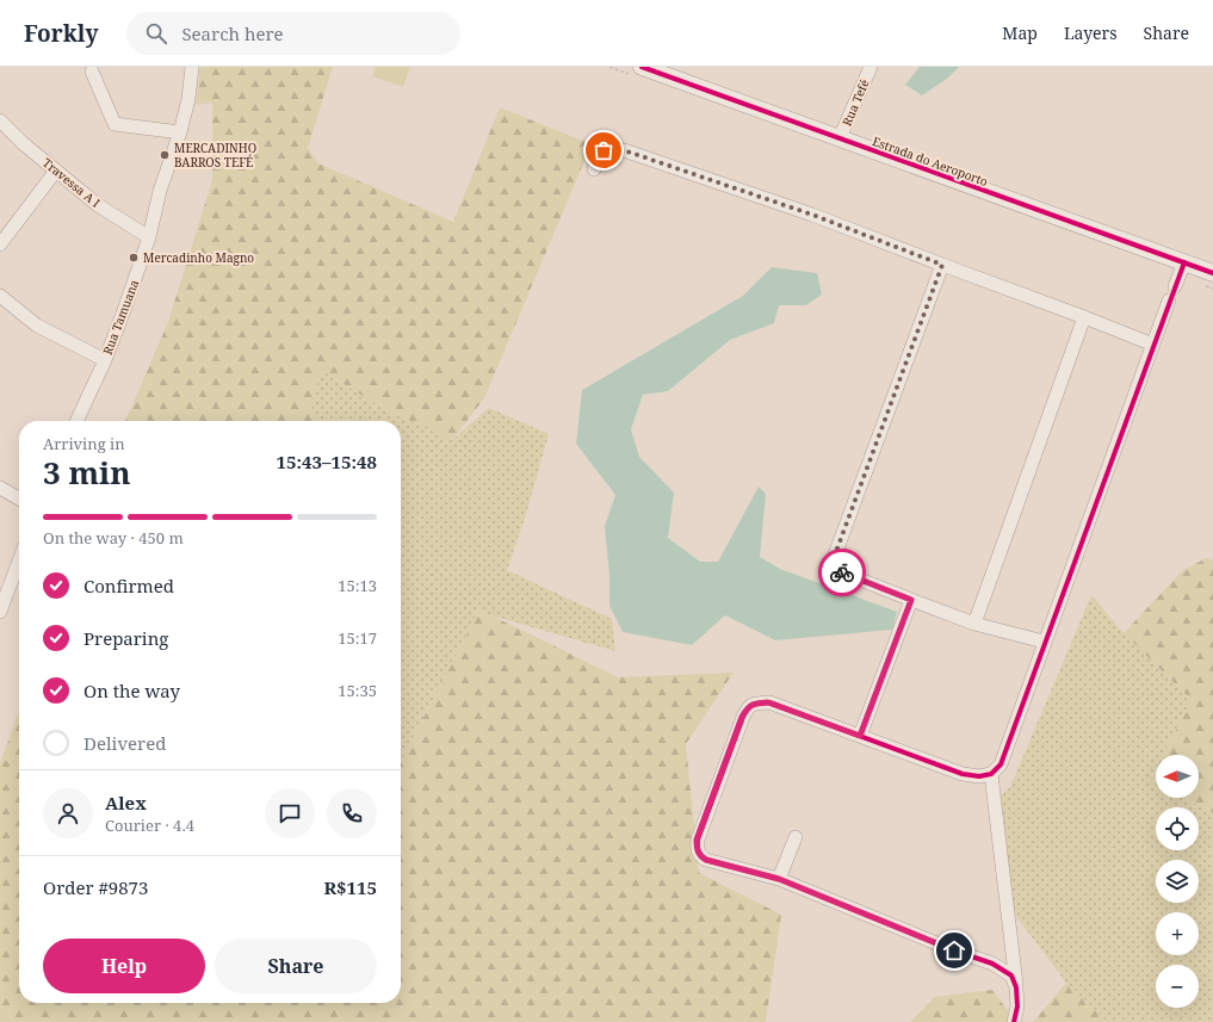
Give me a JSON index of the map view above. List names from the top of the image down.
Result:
{
  "streets": {
    "street": [
      "Rua Tefé",
      "Estrada do Aeroporto",
      "Travessa A I",
      "Rua Tamuana"
    ]
  },
  "crossings": [
    ["Rua Tefé", "Estrada do Aeroporto"],
    ["Travessa A I", "Rua Tamuana"]
  ],
  "places": ["MERCADINHO BARROS TEFÉ", "Mercadinho Magno"],
  "north": "left",
  "page": {
    "header": "Forkly",
    "search": "Search here",
    "nav": ["Map", "Layers", "Share"],
    "heading": ["3 min", "Arriving in", "15:43–15:48"],
    "panel": [
      "Alex",
      "Courier · 4.4",
      "Order #9873",
      "R$115"
    ],
    "bar": "On the way · 450 m",
    "list": [
      ["Confirmed", "15:13"],
      ["Preparing", "15:17"],
      ["On the way", "15:35"],
      "Delivered"
    ],
    "map_buttons": ["+", "−"],
    "buttons": ["Help", "Share"]
  }
}
